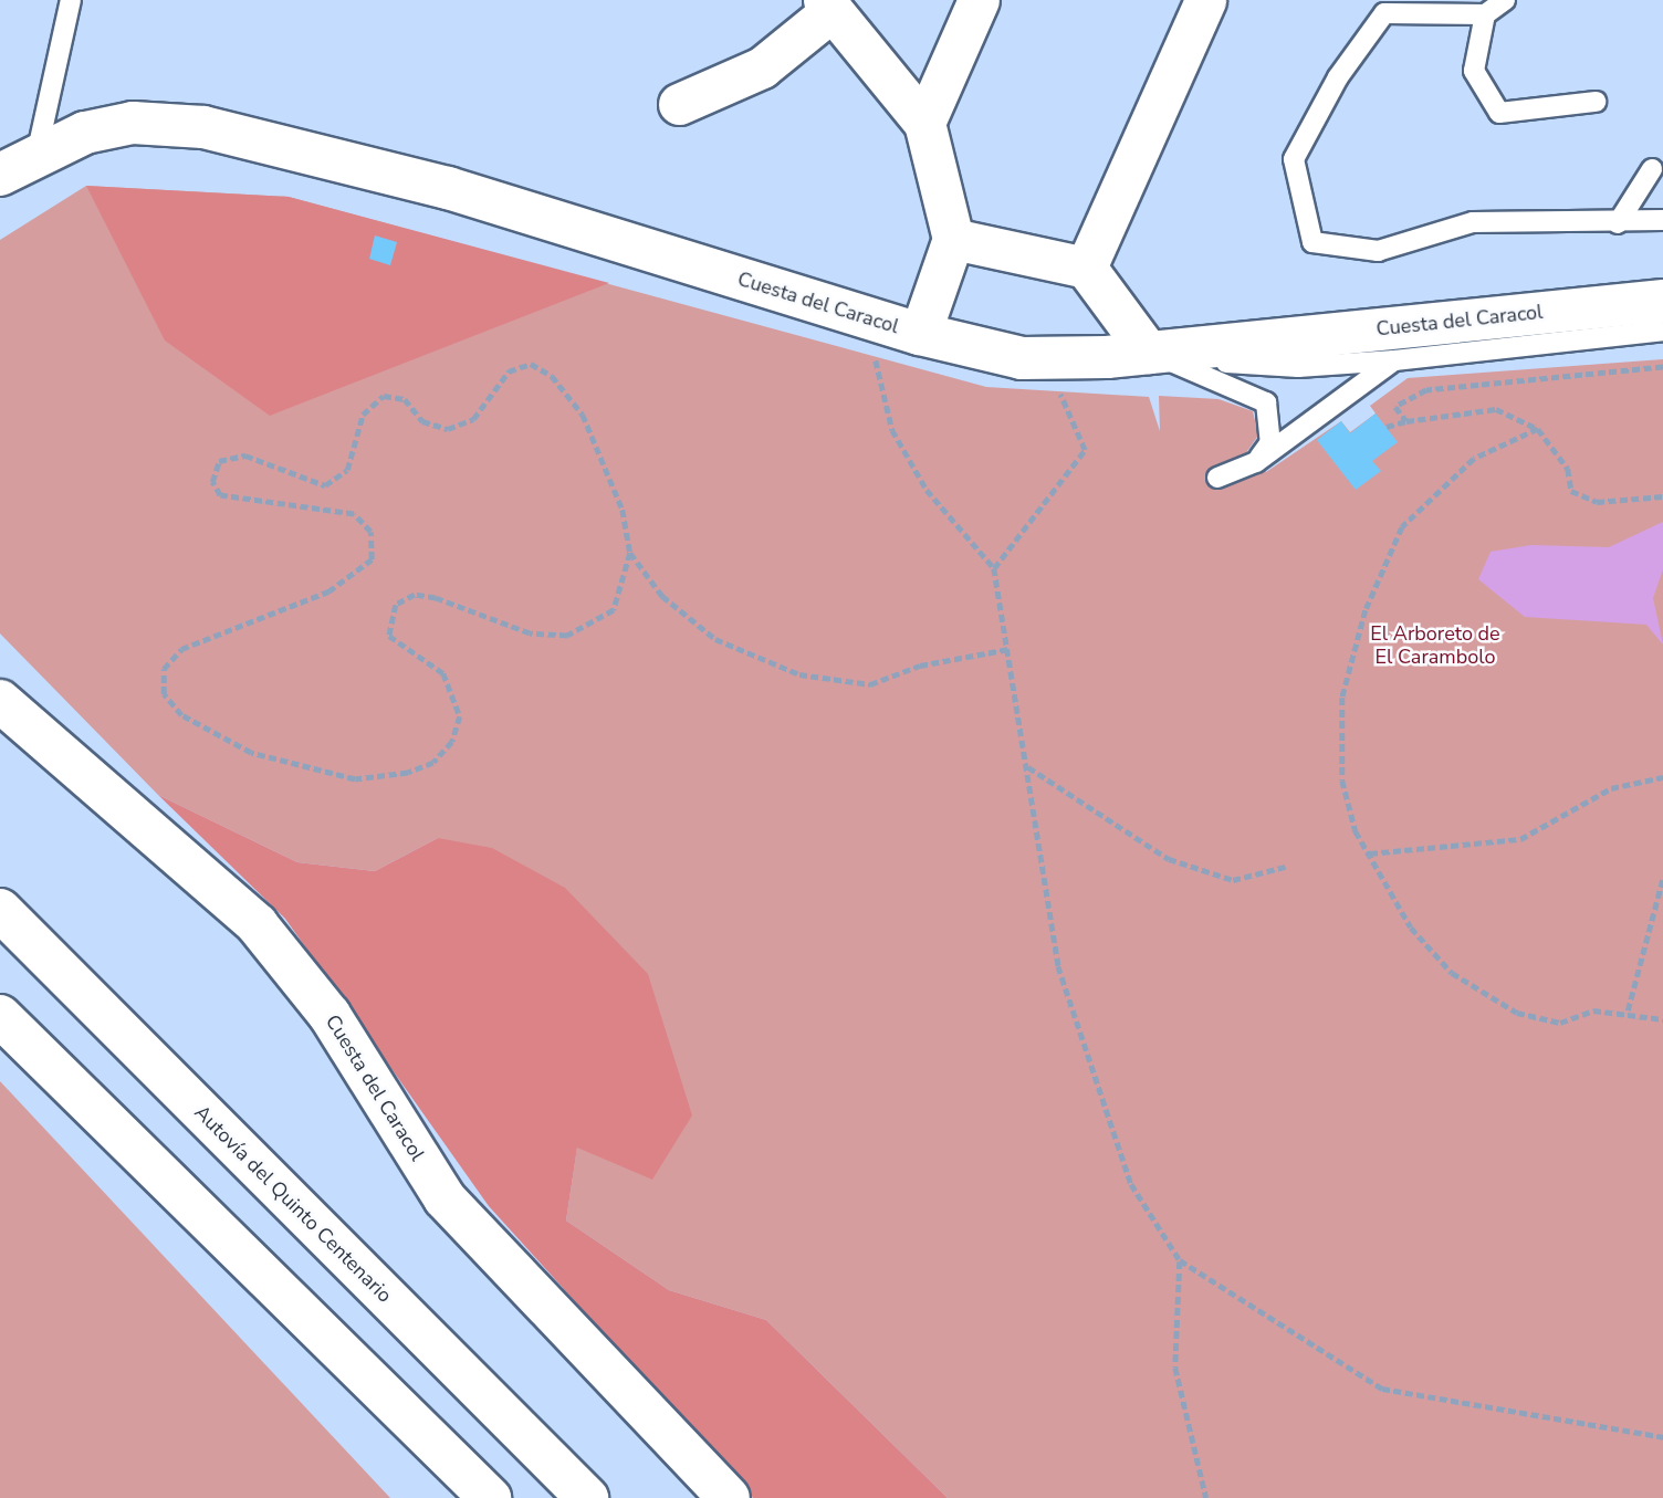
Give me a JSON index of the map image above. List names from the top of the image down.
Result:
{
  "streets": {
    "main road": ["Cuesta del Caracol", "Autovía del Quinto Centenario"]
  },
  "parks": ["El Arboreto de El Carambolo"]
}
